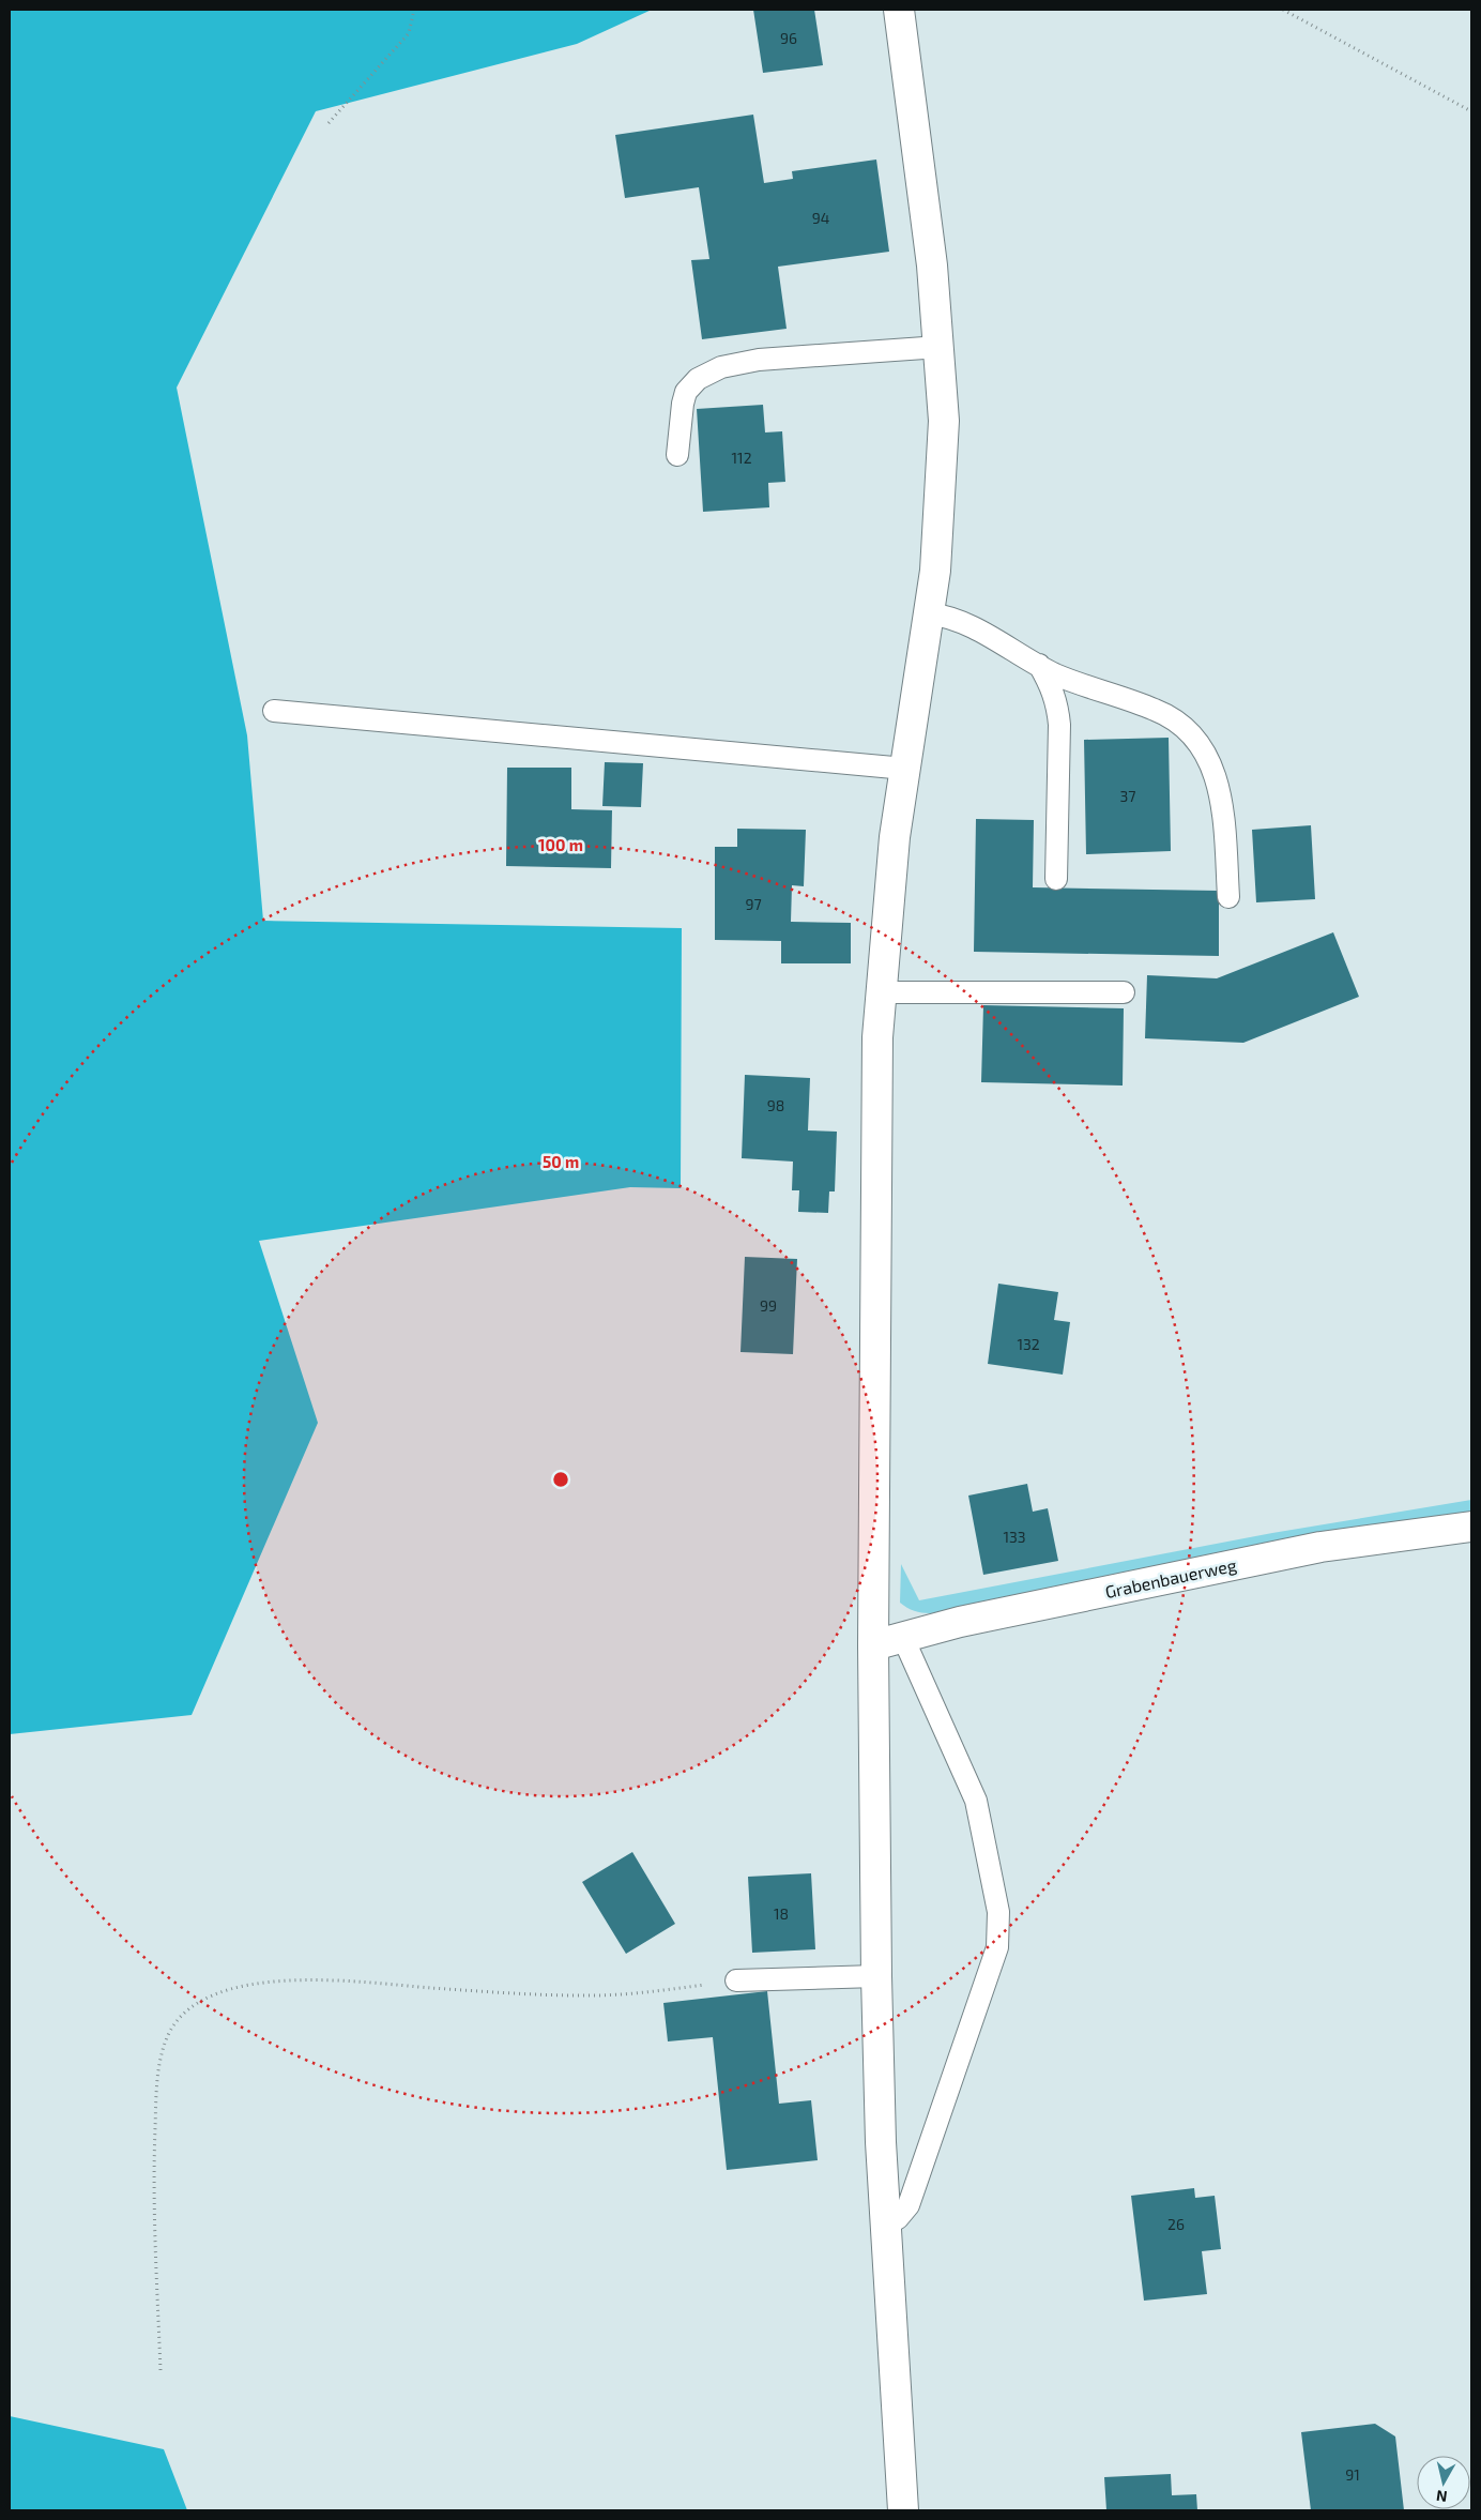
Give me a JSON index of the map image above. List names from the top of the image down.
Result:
{
  "streets": {
    "street": ["Grabenbauerweg"]
  },
  "house_numbers": [
    "96",
    "94",
    "112",
    "37",
    "97",
    "98",
    "99",
    "132",
    "133",
    "18",
    "26",
    "91"
  ],
  "north": "bottom",
  "rings": ["100 m", "50 m"]
}
